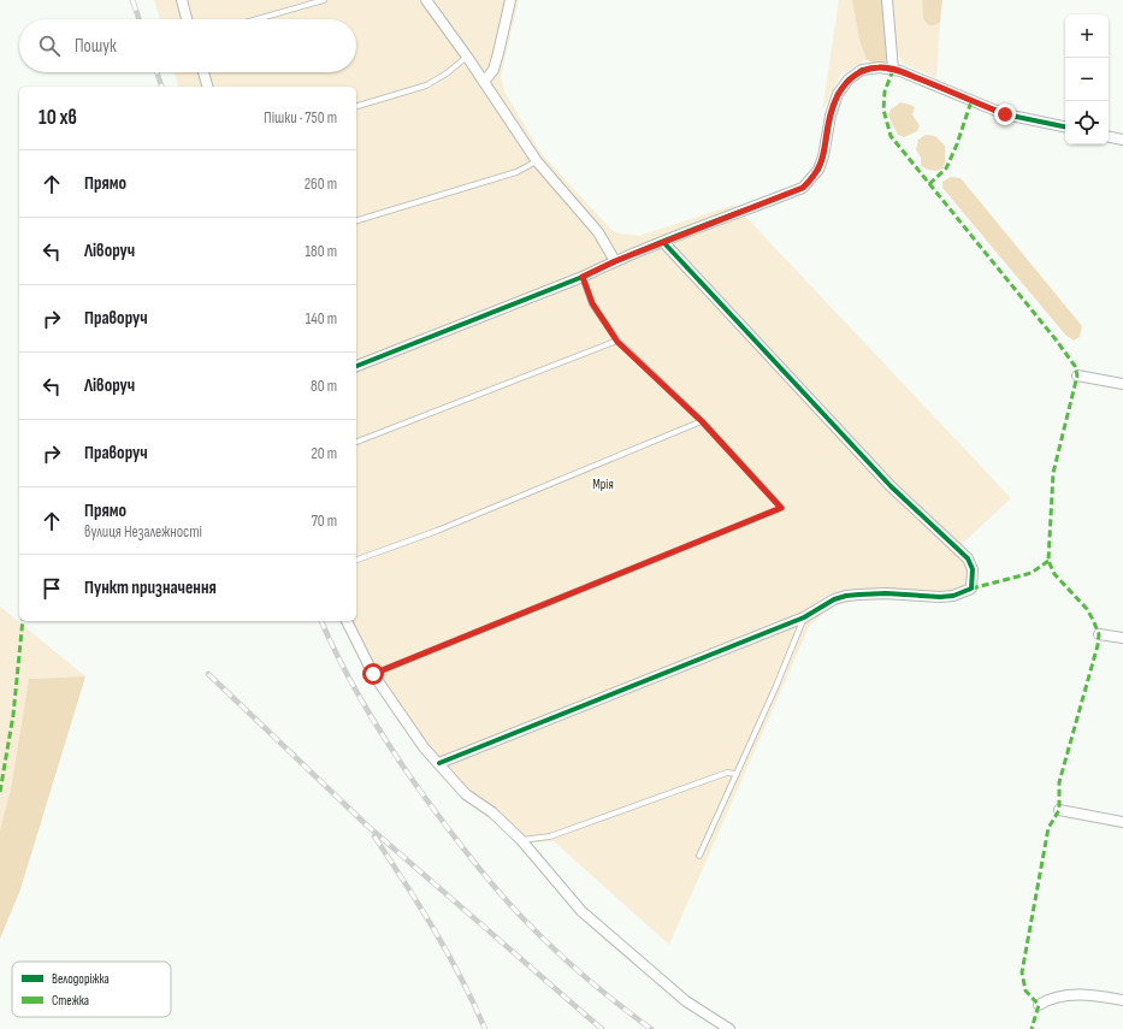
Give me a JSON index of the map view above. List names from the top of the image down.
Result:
{
  "parks": ["Мрія"],
  "legend": ["Велодоріжка", "Стежка"],
  "page": {
    "map_buttons": ["+", "−"],
    "search": "Пошук",
    "heading": ["10 хв", "Пішки · 750 m"],
    "list": [
      ["Прямо", "260 m"],
      ["Ліворуч", "180 m"],
      ["Праворуч", "140 m"],
      ["Ліворуч", "80 m"],
      ["Праворуч", "20 m"],
      ["Прямо", "вулиця Незалежності", "70 m"],
      "Пункт призначення"
    ]
  }
}
